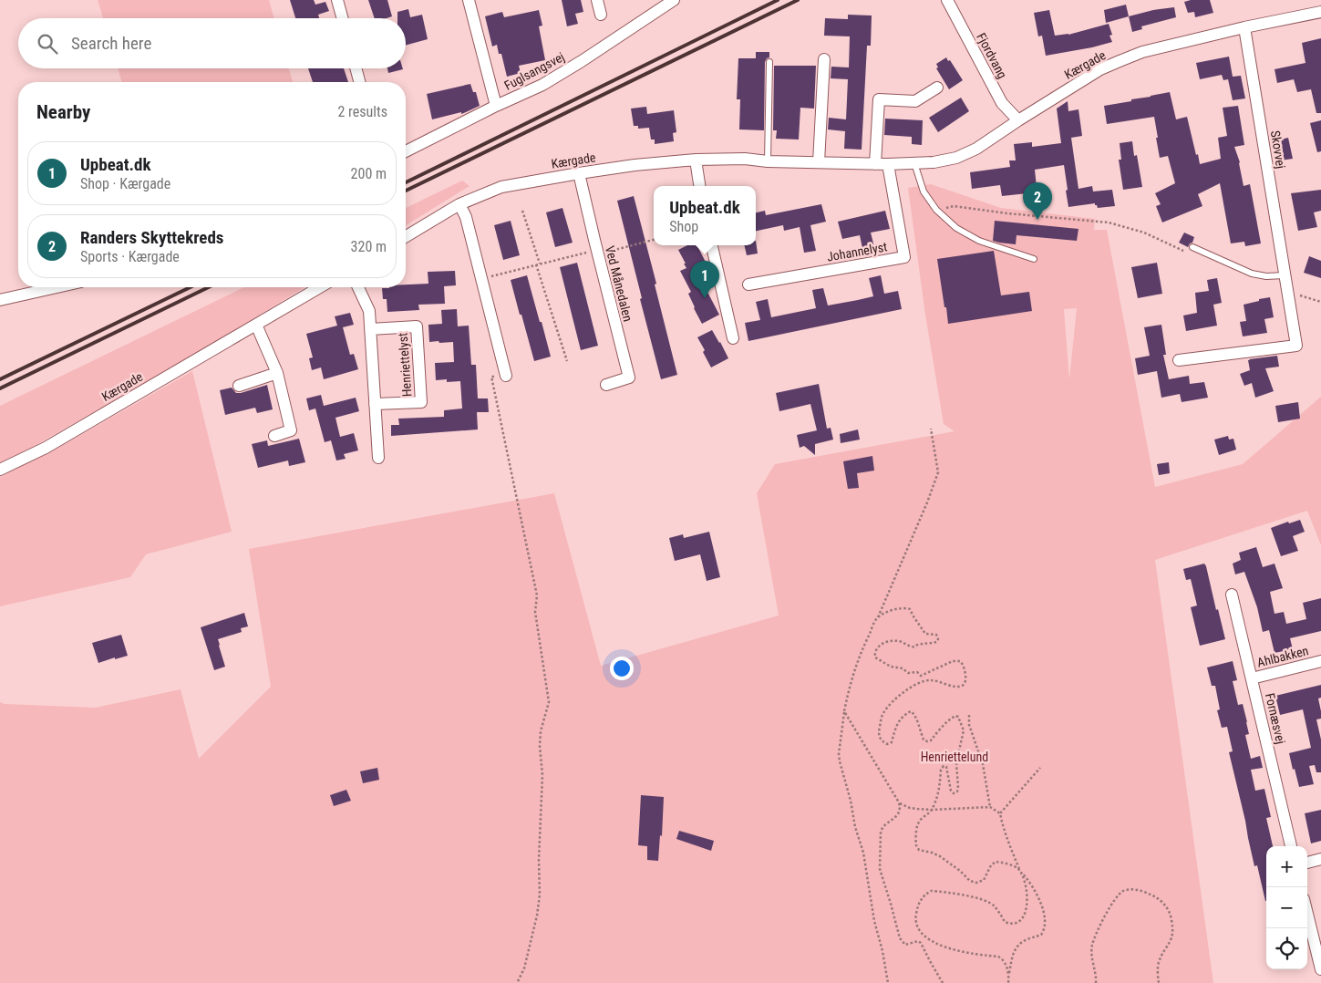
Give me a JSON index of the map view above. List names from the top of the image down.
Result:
{
  "streets": {
    "street": [
      "Fjordvang",
      "Kærgade",
      "Fuglsangsvej",
      "Skovvej",
      "Johannelyst",
      "Ved Månedalen",
      "Henriettelyst",
      "Ahlbakken",
      "Fornæsvej"
    ]
  },
  "crossings": [
    ["Fjordvang", "Kærgade"],
    ["Kærgade", "Skovvej"],
    ["Kærgade", "Johannelyst"],
    ["Kærgade", "Ved Månedalen"],
    ["Ahlbakken", "Fornæsvej"]
  ],
  "parks": ["Henriettelund"],
  "page": {
    "search": "Search here",
    "heading": ["Nearby", "2 results"],
    "list": [
      {
        "mark": "1",
        "name": "Upbeat.dk",
        "note": "Shop · Kærgade",
        "value": "200 m"
      },
      {
        "mark": "2",
        "name": "Randers Skyttekreds",
        "note": "Sports · Kærgade",
        "value": "320 m"
      }
    ],
    "pins": ["2", "1"],
    "popup": ["Upbeat.dk", "Shop"],
    "map_buttons": ["+", "−"]
  }
}
